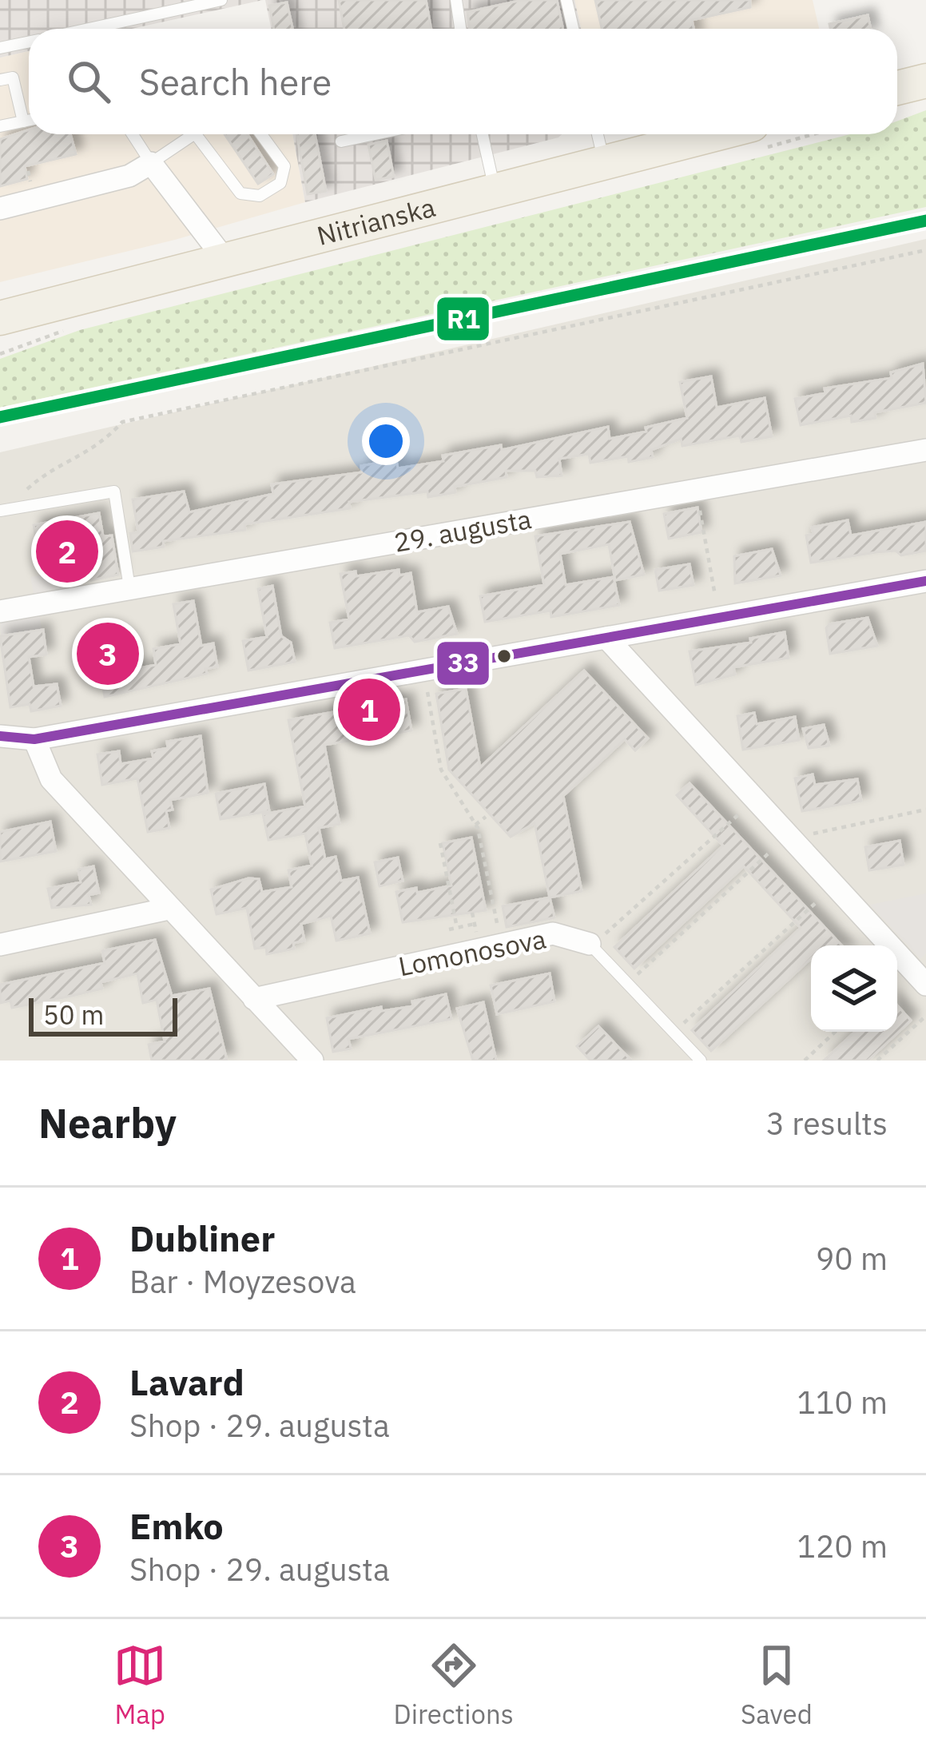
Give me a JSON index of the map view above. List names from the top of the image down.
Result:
{
  "streets": {
    "main road": ["Nitrianska"],
    "street": ["29. augusta", "Lomonosova"]
  },
  "lines": ["transit line R1", "transit line 33"],
  "scale_bar": "50 m",
  "page": {
    "search": "Search here",
    "pins": ["2", "3", "1"],
    "scale": "50 m",
    "heading": ["Nearby", "3 results"],
    "list": [
      {
        "mark": "1",
        "name": "Dubliner",
        "note": "Bar · Moyzesova",
        "value": "90 m"
      },
      {
        "mark": "2",
        "name": "Lavard",
        "note": "Shop · 29. augusta",
        "value": "110 m"
      },
      {
        "mark": "3",
        "name": "Emko",
        "note": "Shop · 29. augusta",
        "value": "120 m"
      }
    ],
    "nav": ["Map", "Directions", "Saved"]
  }
}
